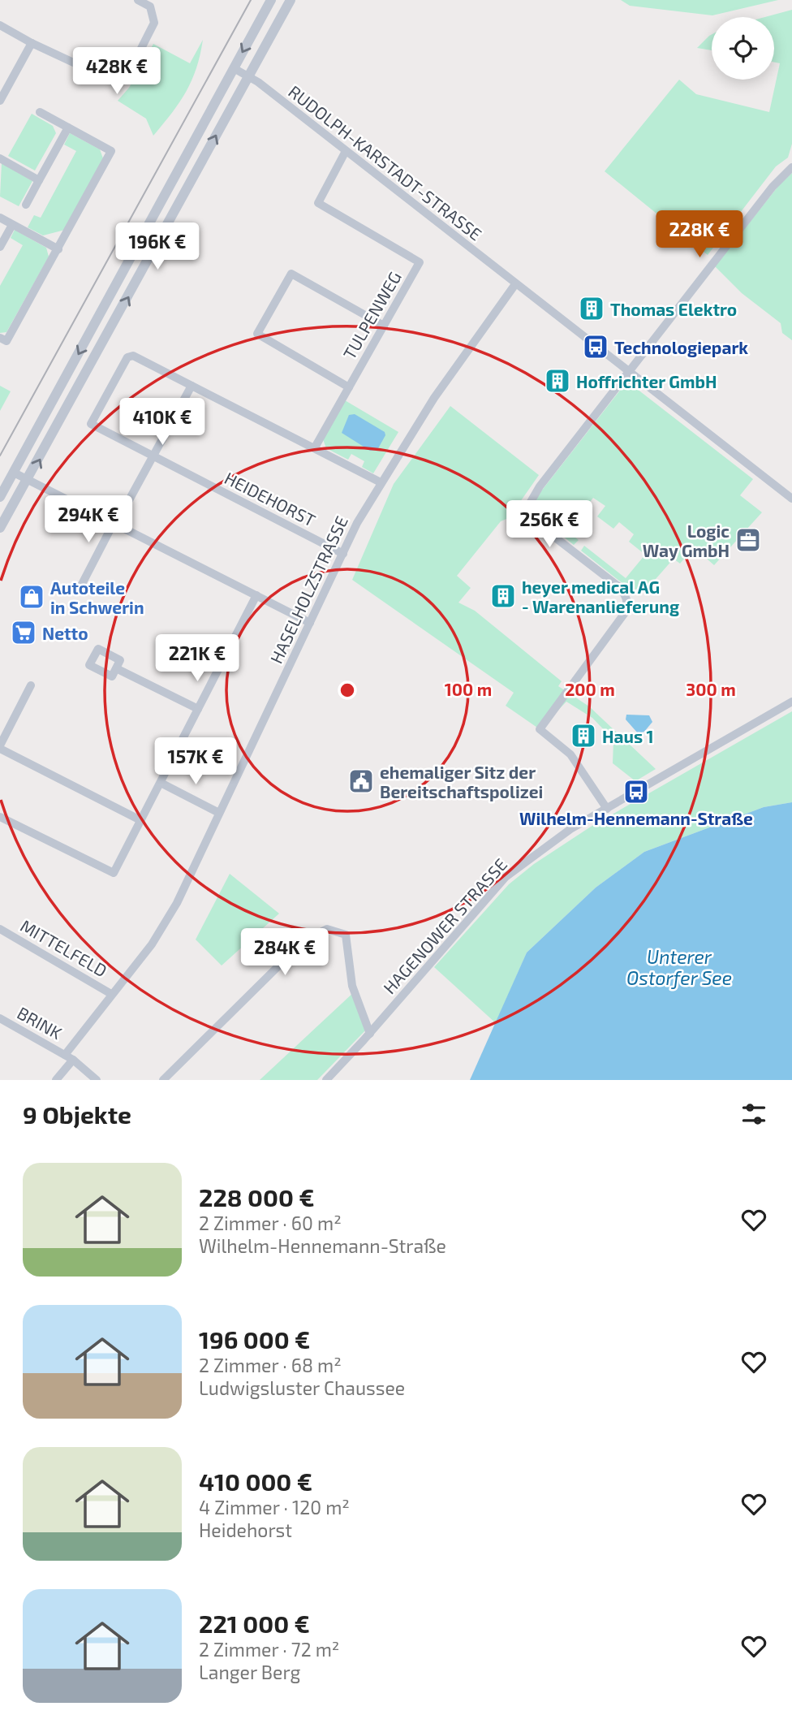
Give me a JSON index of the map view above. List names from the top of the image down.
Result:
{
  "streets": {
    "street": [
      "RUDOLPH-KARSTADT-STRASSE",
      "TULPENWEG",
      "HEIDEHORST",
      "HASELHOLZSTRASSE",
      "HAGENOWER STRASSE",
      "MITTELFELD",
      "BRINK"
    ]
  },
  "crossings": [
    ["RUDOLPH-KARSTADT-STRASSE", "TULPENWEG"],
    ["RUDOLPH-KARSTADT-STRASSE", "HASELHOLZSTRASSE"],
    ["TULPENWEG", "HEIDEHORST"],
    ["HEIDEHORST", "HASELHOLZSTRASSE"],
    ["HASELHOLZSTRASSE", "MITTELFELD"],
    ["HASELHOLZSTRASSE", "BRINK"]
  ],
  "water": ["Unterer Ostorfer See"],
  "places": {
    "building": [
      "Thomas Elektro",
      "Hoffrichter GmbH",
      "heyer medical AG - Warenanlieferung",
      "Haus 1"
    ],
    "bus stop": ["Technologiepark", "Wilhelm-Hennemann-Straße"],
    "office": ["Logic Way GmbH"],
    "shop": ["Autoteile in Schwerin"],
    "supermarket": ["Netto"],
    "public building": ["ehemaliger Sitz der Bereitschaftspolizei"]
  },
  "page": {
    "price": [
      "428K €",
      "228K €",
      "196K €",
      "410K €",
      "294K €",
      "256K €",
      "221K €",
      "157K €",
      "284K €"
    ],
    "heading": "9 Objekte",
    "list": [
      {
        "name": "228 000 €",
        "note": "2 Zimmer · 60 m² · Wilhelm-Hennemann-Straße"
      },
      {
        "name": "196 000 €",
        "note": "2 Zimmer · 68 m² · Ludwigsluster Chaussee"
      },
      {
        "name": "410 000 €",
        "note": "4 Zimmer · 120 m² · Heidehorst"
      },
      {
        "name": "221 000 €",
        "note": "2 Zimmer · 72 m² · Langer Berg"
      }
    ]
  },
  "rings": ["100 m", "200 m", "300 m"]
}
